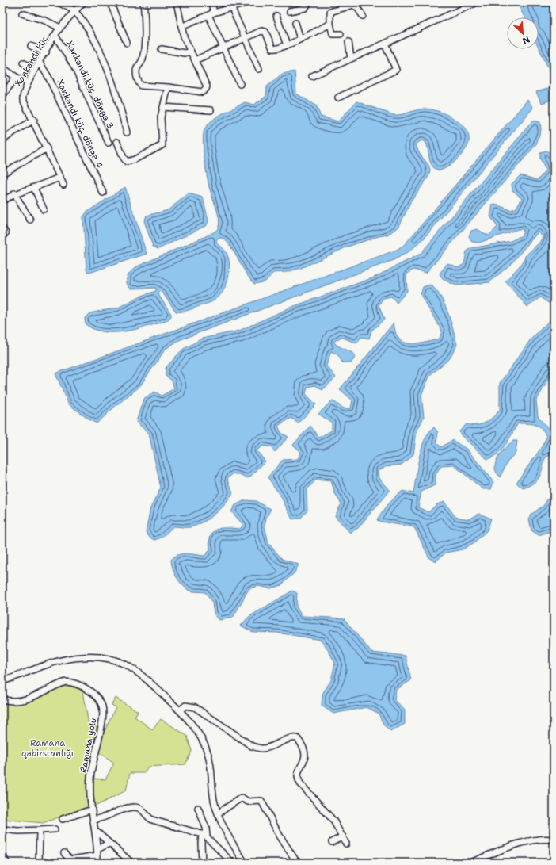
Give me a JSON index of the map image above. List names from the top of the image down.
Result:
{
  "streets": {
    "street": [
      "Xankəndi küç.",
      "Xankəndi küç. döngə 3",
      "Xankəndi küç. döngə 4",
      "Ramana yolu"
    ]
  },
  "crossings": [
    ["Xankəndi küç.", "Xankəndi küç. döngə 3"],
    ["Xankəndi küç.", "Xankəndi küç. döngə 4"]
  ],
  "parks": ["Ramana qəbirstanlığı"],
  "north": "bottom right"
}
